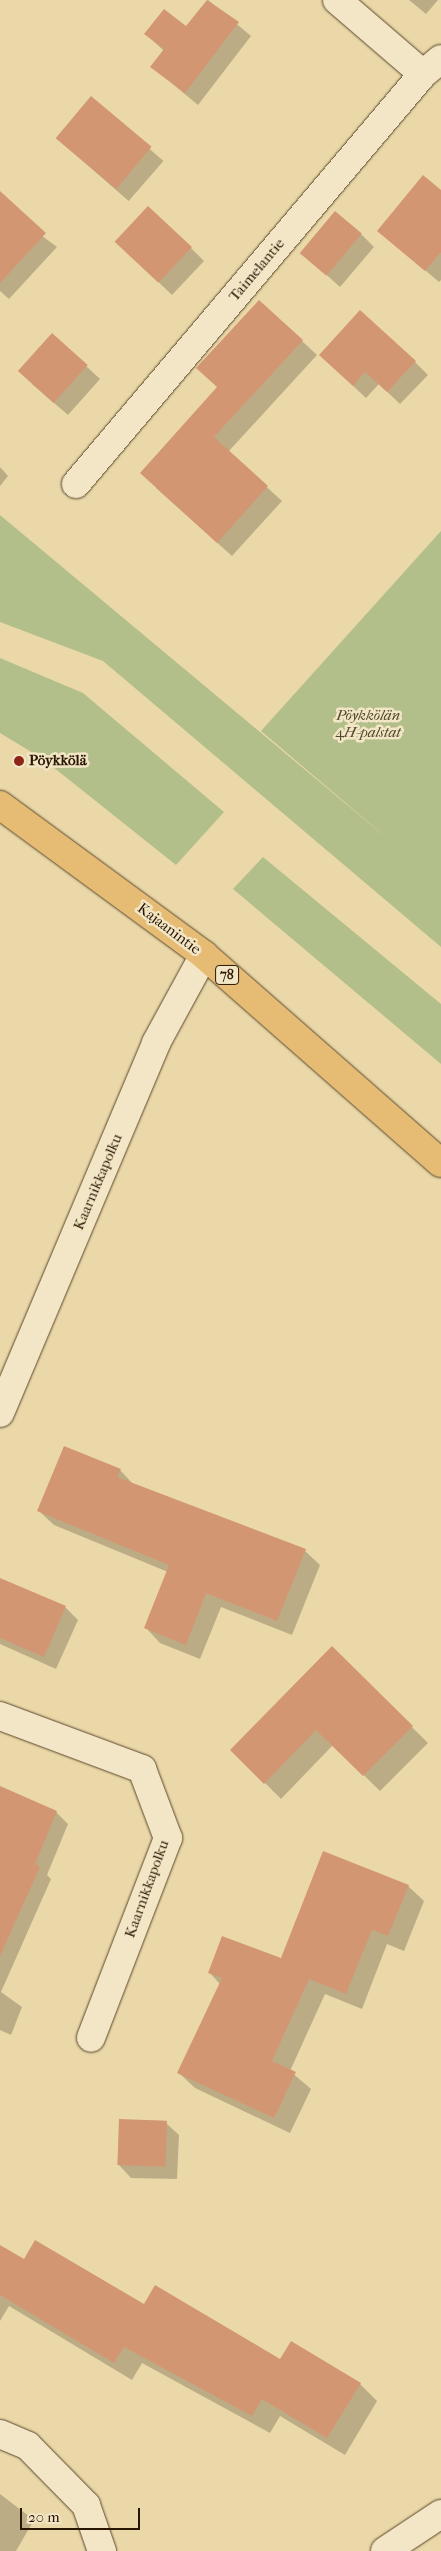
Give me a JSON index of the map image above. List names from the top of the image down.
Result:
{
  "streets": {
    "main road": ["Kajaanintie", "78"],
    "street": ["Taimelantie", "Kaarnikkapolku"]
  },
  "crossings": [
    ["Kajaanintie", "Kaarnikkapolku"]
  ],
  "parks": ["Pöykkölän 4H-palstat"],
  "places": ["Pöykkölä"],
  "scale_bar": "20 m"
}
